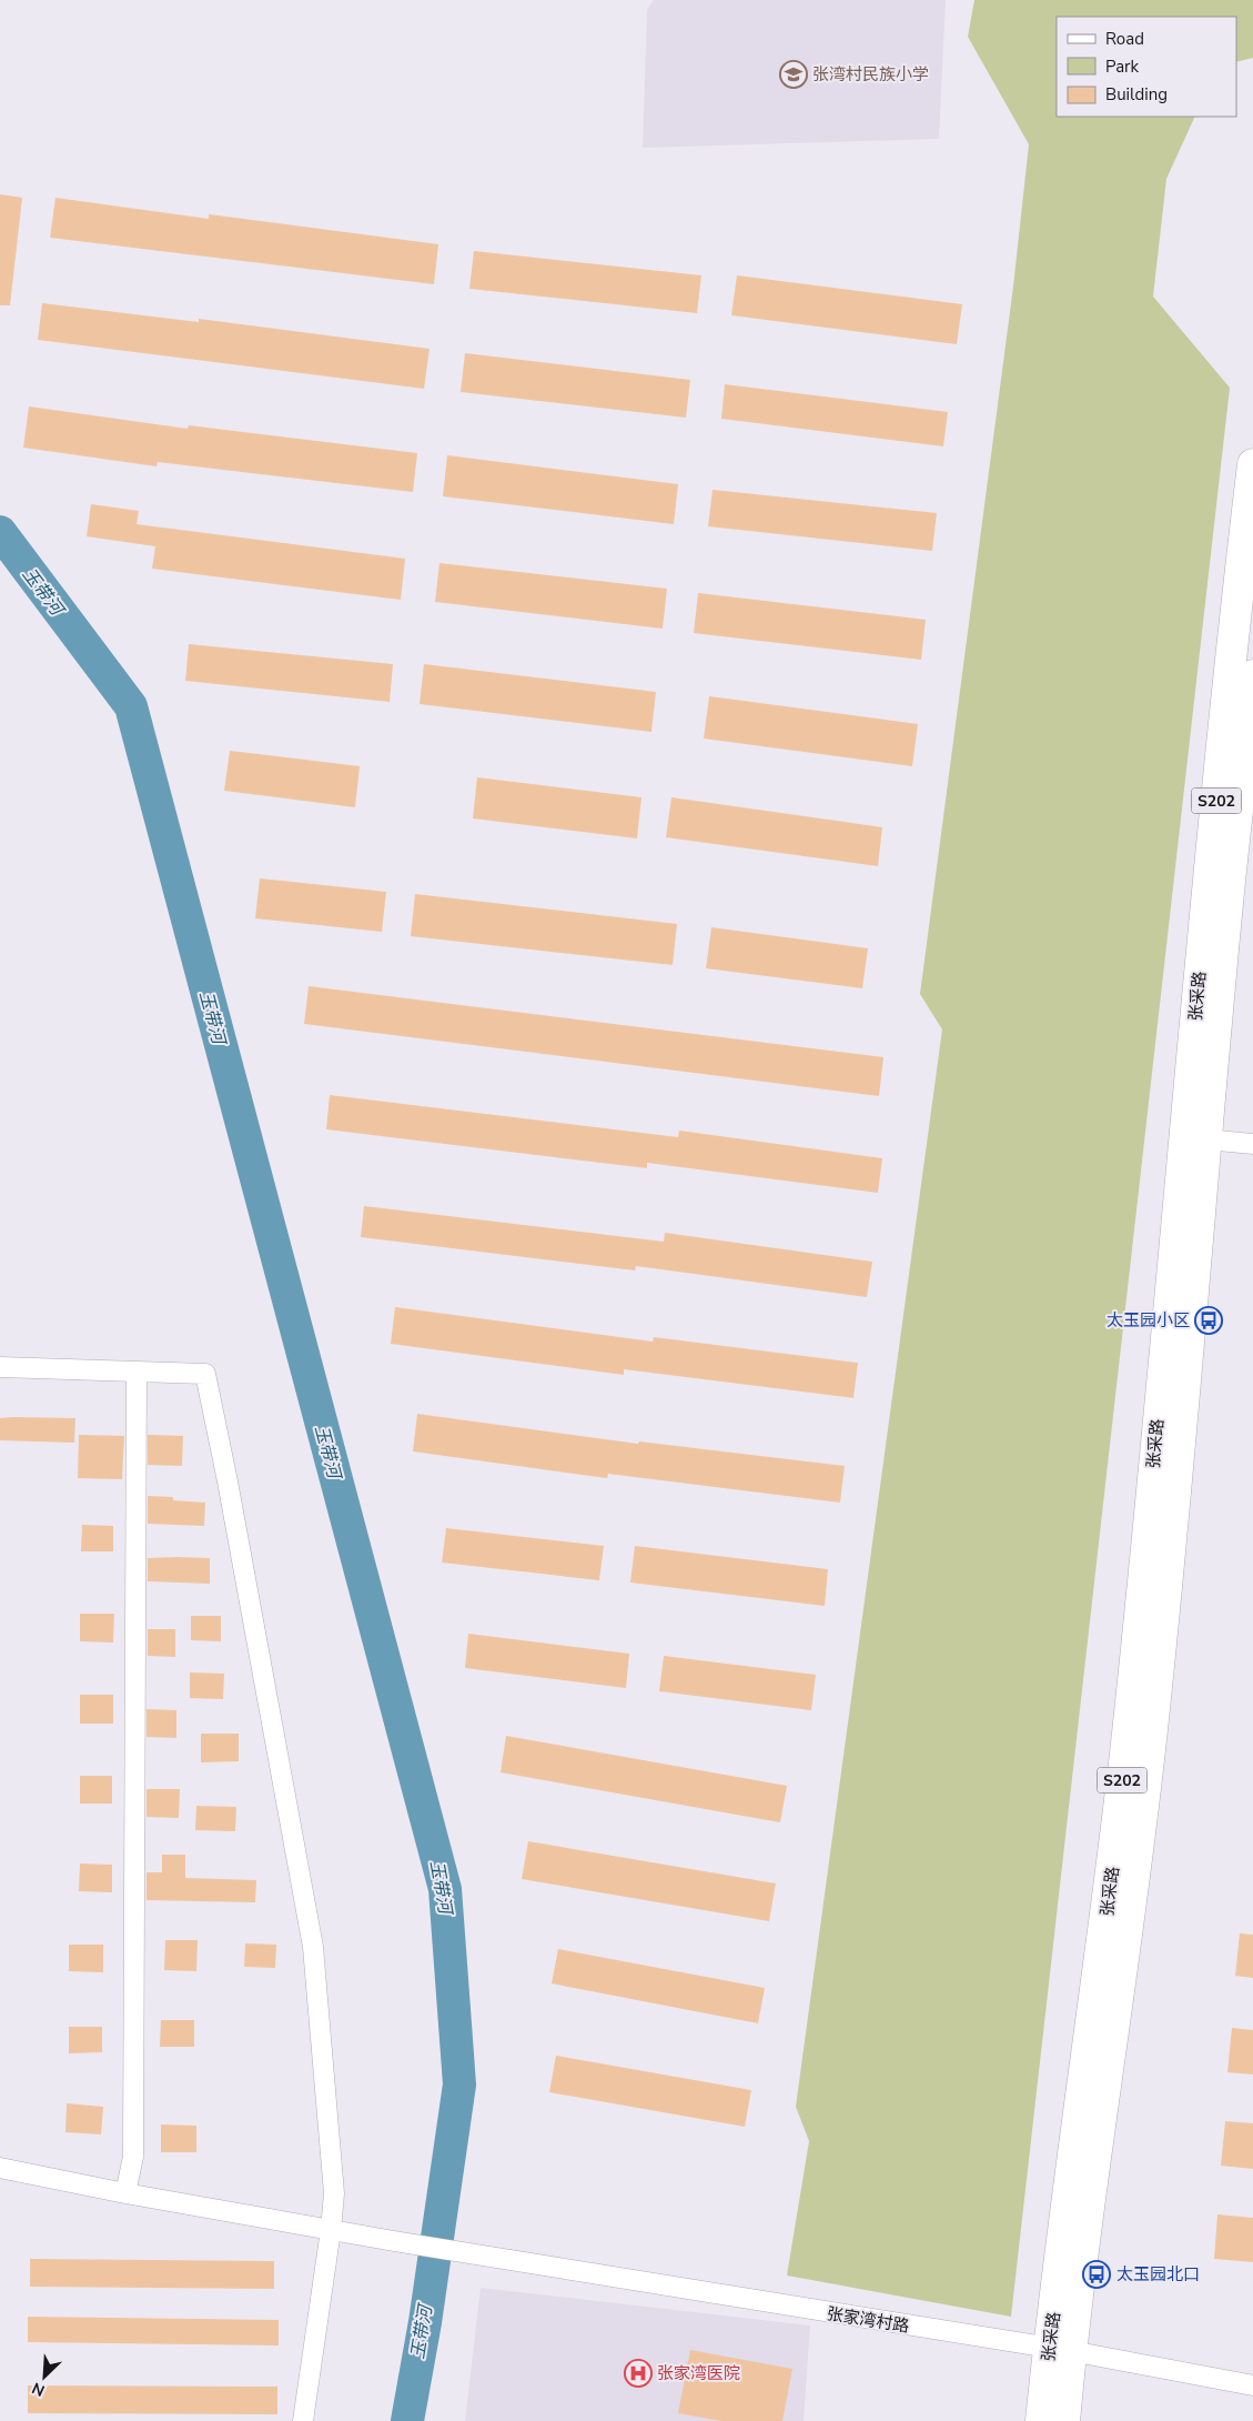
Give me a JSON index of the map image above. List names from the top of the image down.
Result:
{
  "streets": {
    "main road": ["S202", "张采路"],
    "street": ["张家湾村路"]
  },
  "crossings": [
    ["张采路", "张家湾村路"]
  ],
  "water": ["玉带河"],
  "places": {
    "school or university": ["张湾村民族小学"],
    "bus stop": ["太玉园小区", "太玉园北口"],
    "hospital": ["张家湾医院"]
  },
  "legend": ["Road", "Park", "Building"],
  "north": "bottom left"
}
